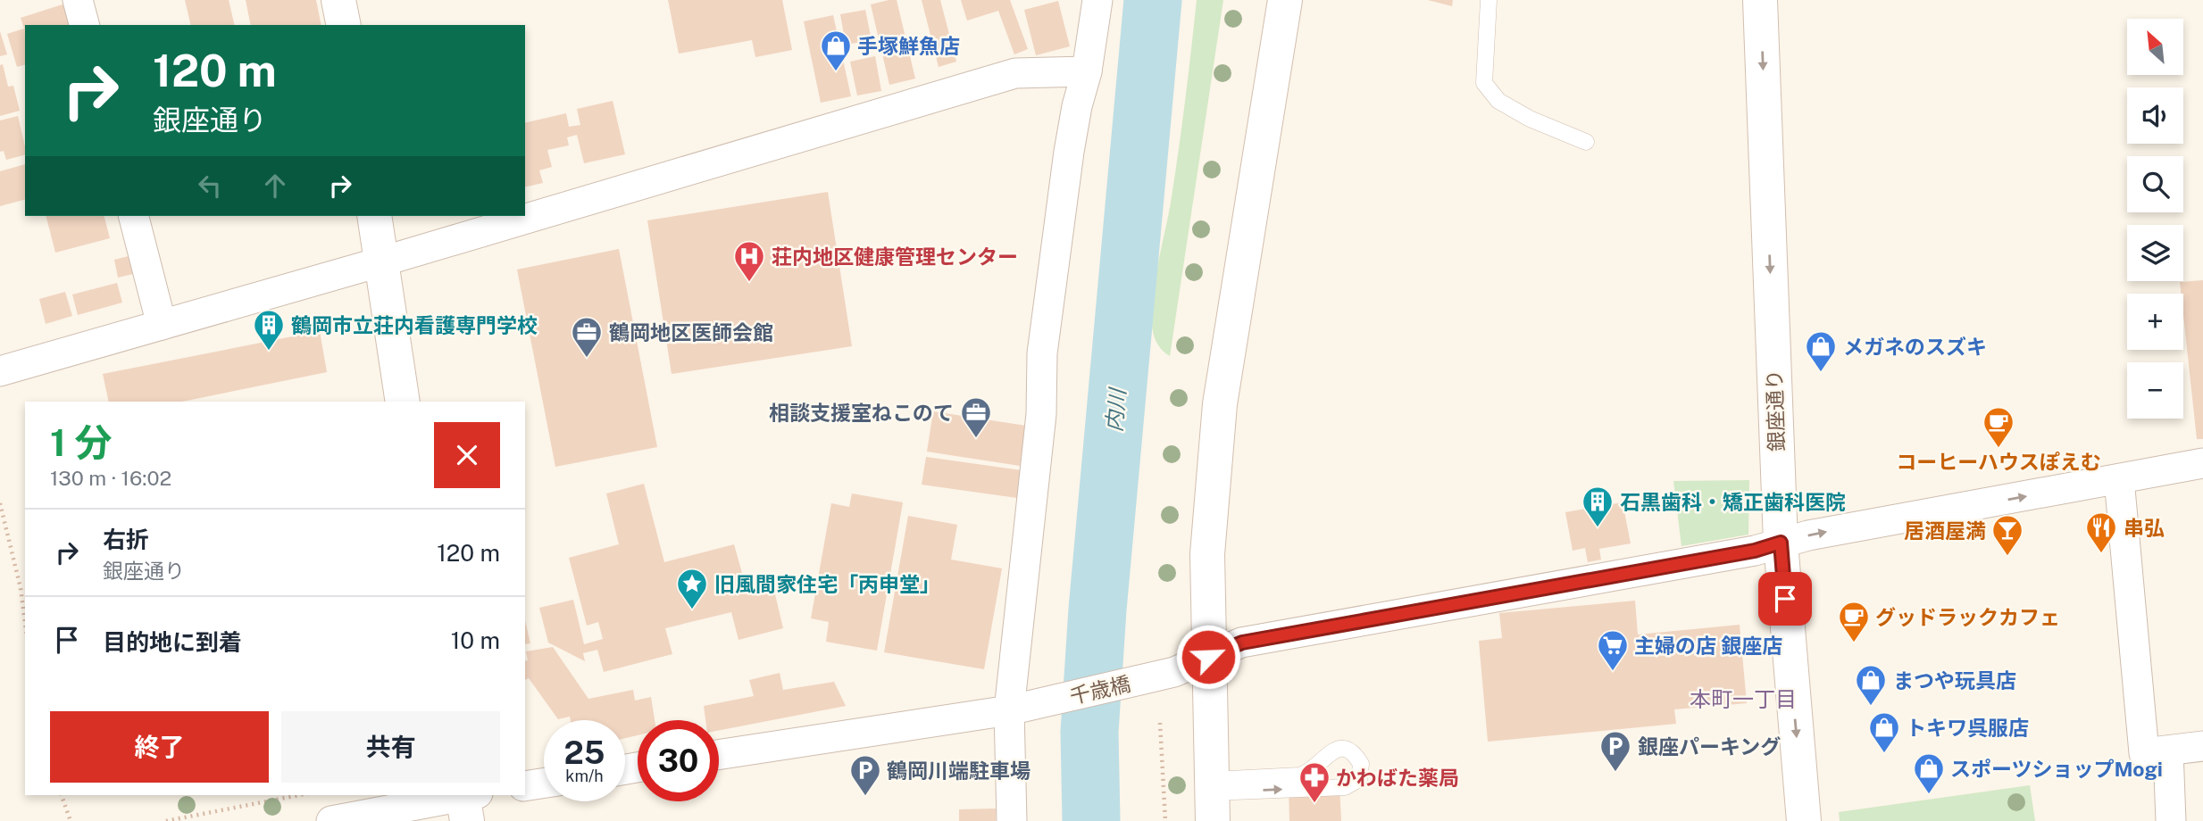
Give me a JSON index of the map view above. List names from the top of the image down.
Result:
{
  "streets": {
    "street": ["銀座通り", "千歳橋"]
  },
  "crossings": [
    ["銀座通り", "千歳橋"]
  ],
  "one_way": ["銀座通り"],
  "districts": ["本町一丁目"],
  "water": ["内川"],
  "places": {
    "shop": [
      "手塚鮮魚店",
      "メガネのスズキ",
      "まつや玩具店",
      "トキワ呉服店",
      "スポーツショップMogi"
    ],
    "hospital": ["荘内地区健康管理センター"],
    "building": ["鶴岡市立荘内看護専門学校", "石黒歯科・矯正歯科医院"],
    "office": ["鶴岡地区医師会館", "相談支援室ねこのて"],
    "cafe": ["コーヒーハウスぽえむ", "グッドラックカフェ"],
    "restaurant": ["串弘"],
    "bar": ["居酒屋満"],
    "place": ["旧風間家住宅「丙申堂」"],
    "supermarket": ["主婦の店 銀座店"],
    "parking": ["銀座パーキング", "鶴岡川端駐車場"],
    "pharmacy": ["かわばた薬局"]
  },
  "north": "top left",
  "page": {
    "map_buttons": ["+", "−"],
    "turn": ["120 m", "銀座通り"],
    "heading": ["1 分", "130 m · 16:02"],
    "list": [
      {
        "name": "右折",
        "note": "銀座通り",
        "value": "120 m"
      },
      {
        "name": "目的地に到着",
        "value": "10 m"
      }
    ],
    "buttons": ["終了", "共有"],
    "speed": "25 km/h",
    "limit": "30"
  }
}
